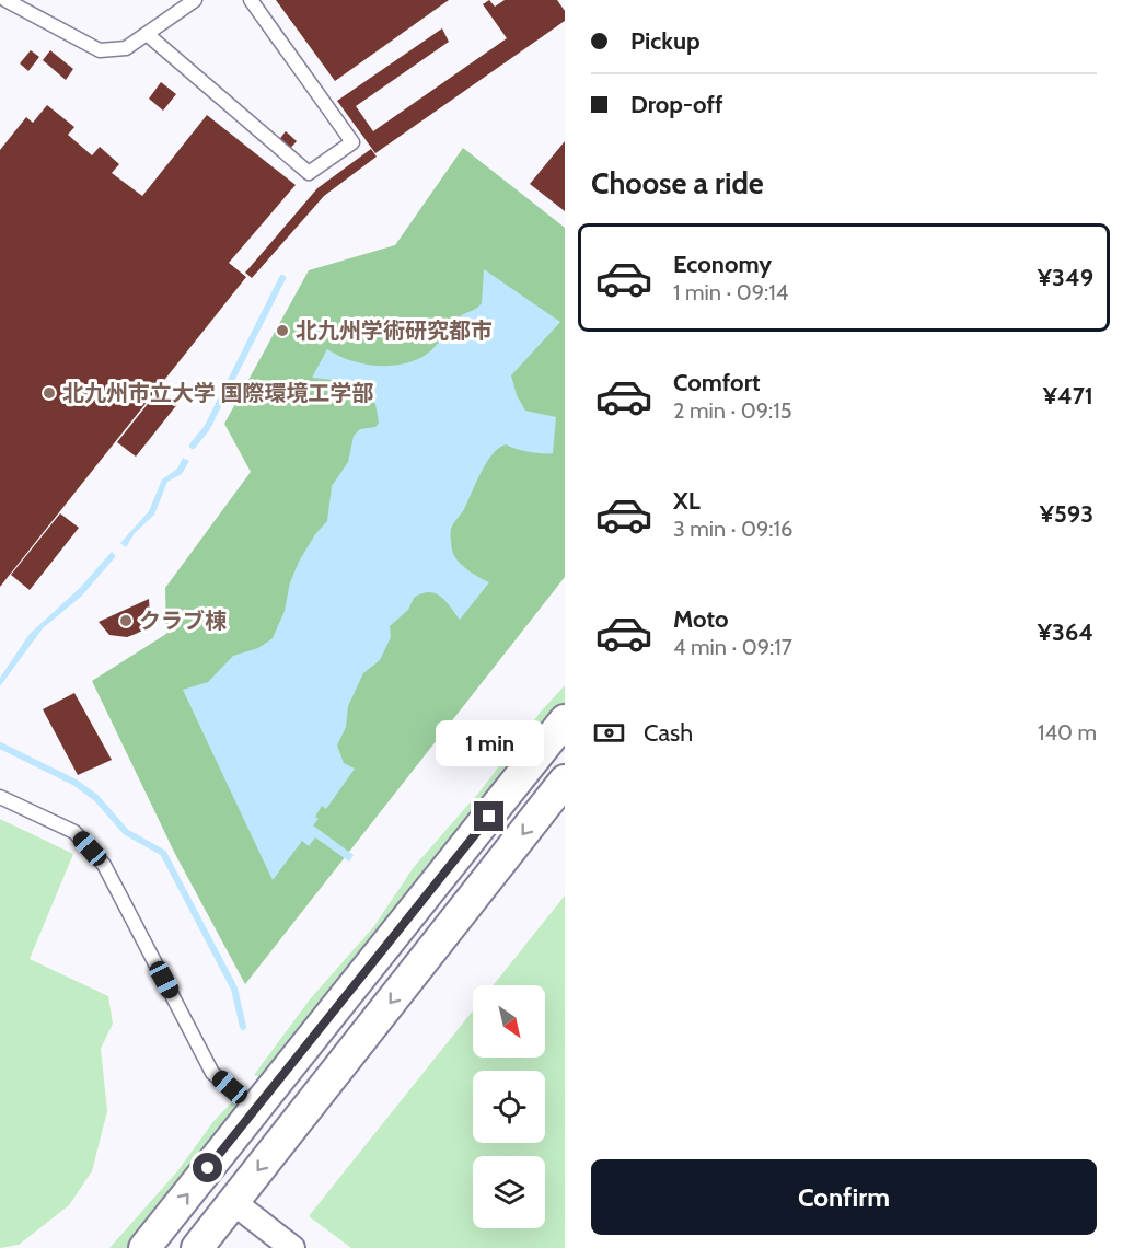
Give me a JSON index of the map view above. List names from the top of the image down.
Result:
{
  "places": ["北九州学術研究都市", "北九州市立大学 国際環境工学部", "クラブ棟"],
  "north": "bottom right",
  "page": {
    "banner": ["Pickup", "Drop-off"],
    "heading": "Choose a ride",
    "list": [
      {
        "name": "Economy",
        "note": "1 min · 09:14",
        "value": "¥349"
      },
      {
        "name": "Comfort",
        "note": "2 min · 09:15",
        "value": "¥471"
      },
      {
        "name": "XL",
        "note": "3 min · 09:16",
        "value": "¥593"
      },
      {
        "name": "Moto",
        "note": "4 min · 09:17",
        "value": "¥364"
      }
    ],
    "pay": ["Cash", "140 m"],
    "bubble": "1 min",
    "buttons": "Confirm"
  }
}
